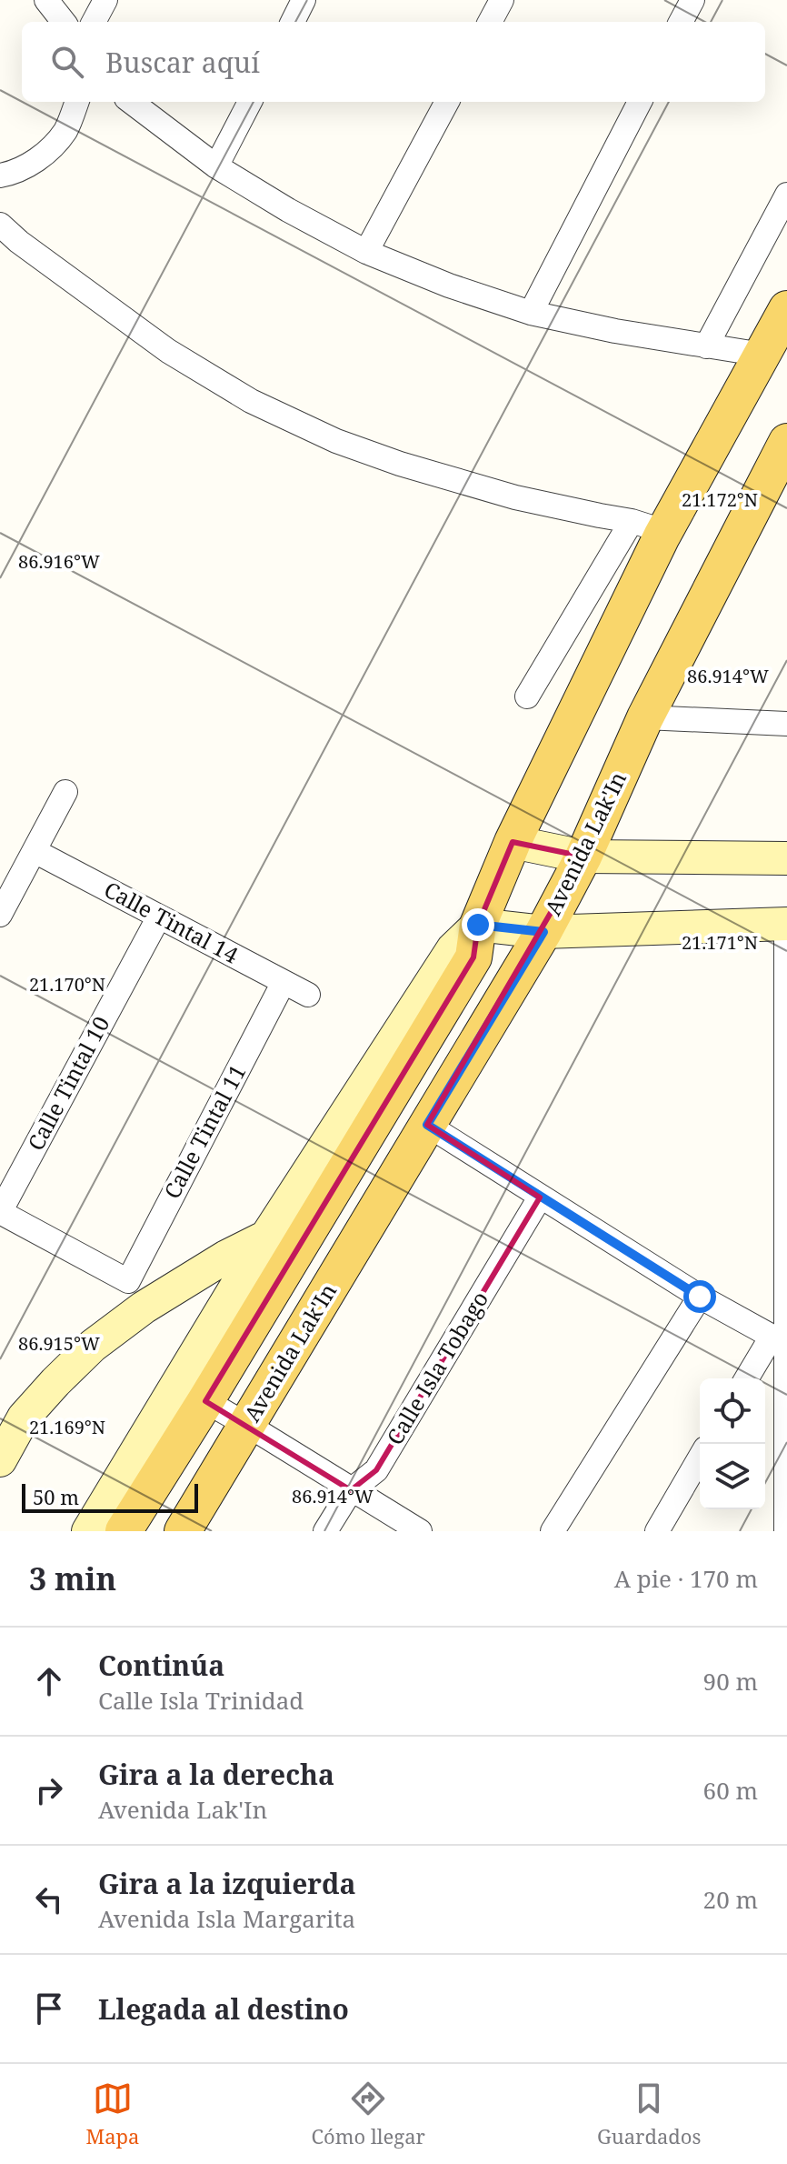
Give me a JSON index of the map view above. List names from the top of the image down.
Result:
{
  "streets": {
    "main road": ["Avenida Lak'In"],
    "street": [
      "Calle Tintal 14",
      "Calle Tintal 10",
      "Calle Tintal 11",
      "Calle Isla Tobago"
    ]
  },
  "crossings": [
    ["Calle Tintal 14", "Calle Tintal 10"],
    ["Calle Tintal 14", "Calle Tintal 11"],
    ["Calle Tintal 10", "Calle Tintal 11"]
  ],
  "scale_bar": "50 m",
  "page": {
    "search": "Buscar aquí",
    "scale": "50 m",
    "heading": ["3 min", "A pie · 170 m"],
    "list": [
      ["Continúa", "Calle Isla Trinidad", "90 m"],
      ["Gira a la derecha", "Avenida Lak'In", "60 m"],
      ["Gira a la izquierda", "Avenida Isla Margarita", "20 m"],
      "Llegada al destino"
    ],
    "nav": ["Mapa", "Cómo llegar", "Guardados"]
  },
  "coordinates": [
    "21.172°N",
    "86.916°W",
    "86.914°W",
    "21.171°N",
    "21.170°N",
    "86.915°W",
    "21.169°N"
  ]
}
